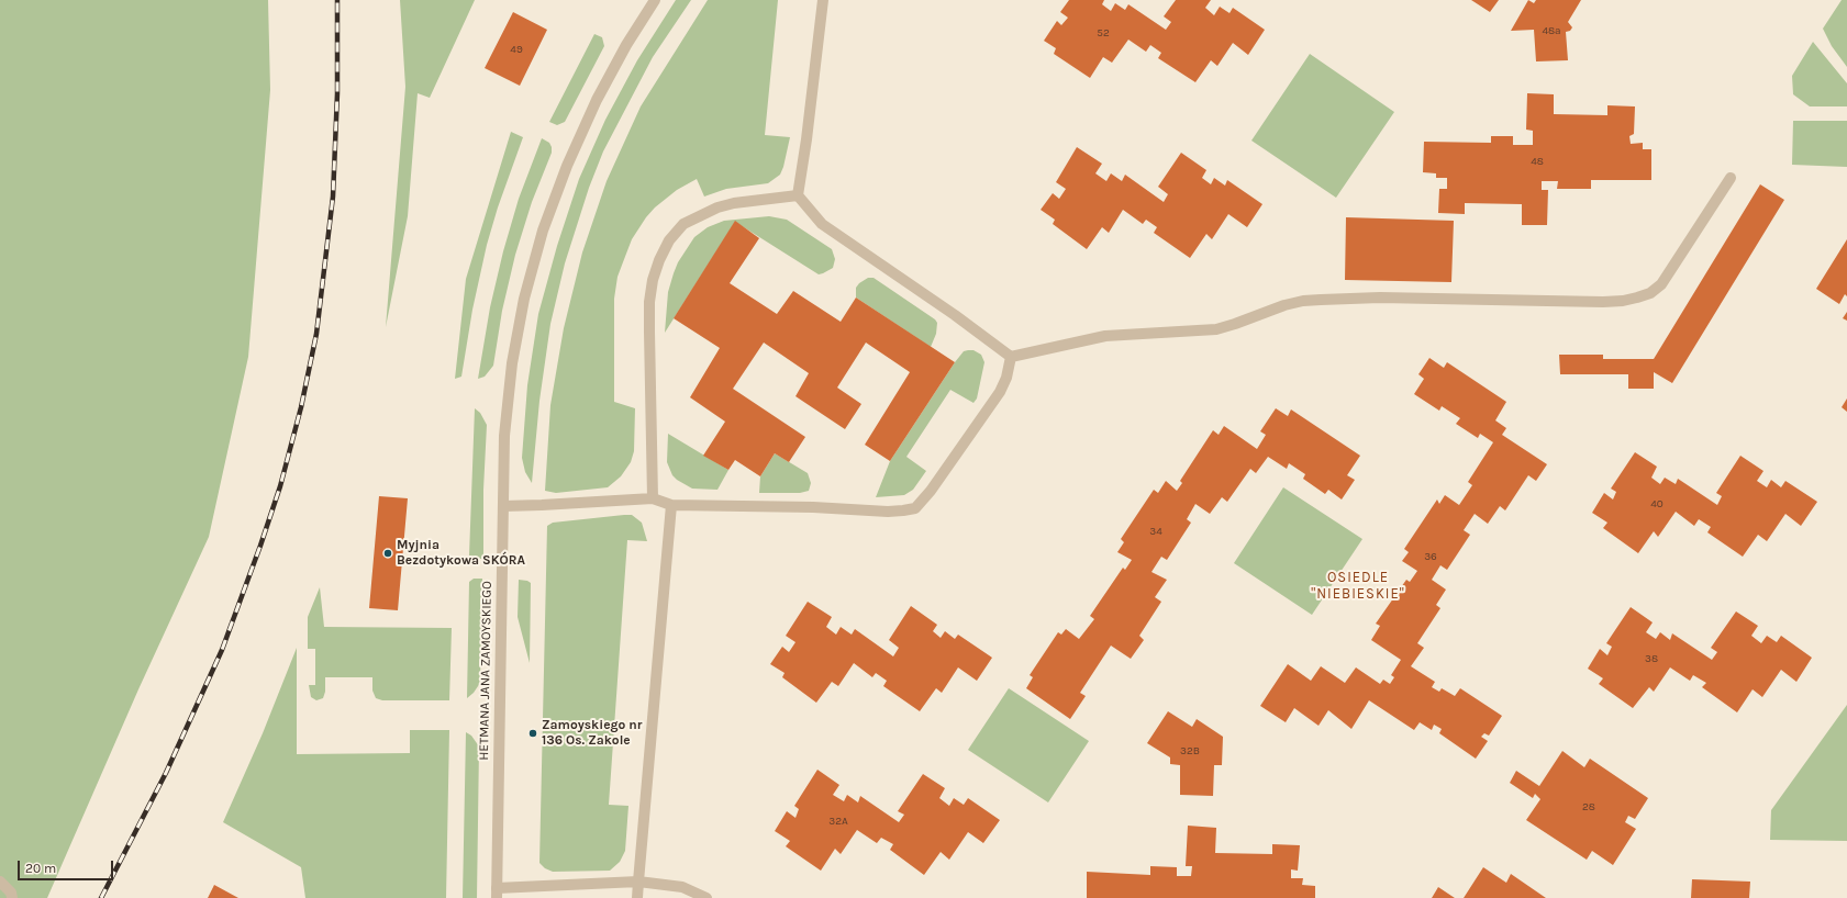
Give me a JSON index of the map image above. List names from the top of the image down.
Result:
{
  "streets": {
    "street": ["HETMANA JANA ZAMOYSKIEGO"]
  },
  "districts": ["OSIEDLE \"NIEBIESKIE\""],
  "places": ["Myjnia Bezdotykowa SKÓRA", "Zamoyskiego nr 136 Os. Zakole"],
  "house_numbers": [
    "48a",
    "52",
    "49",
    "48",
    "40",
    "34",
    "36",
    "38",
    "32B",
    "28",
    "32A"
  ],
  "scale_bar": "20 m"
}
